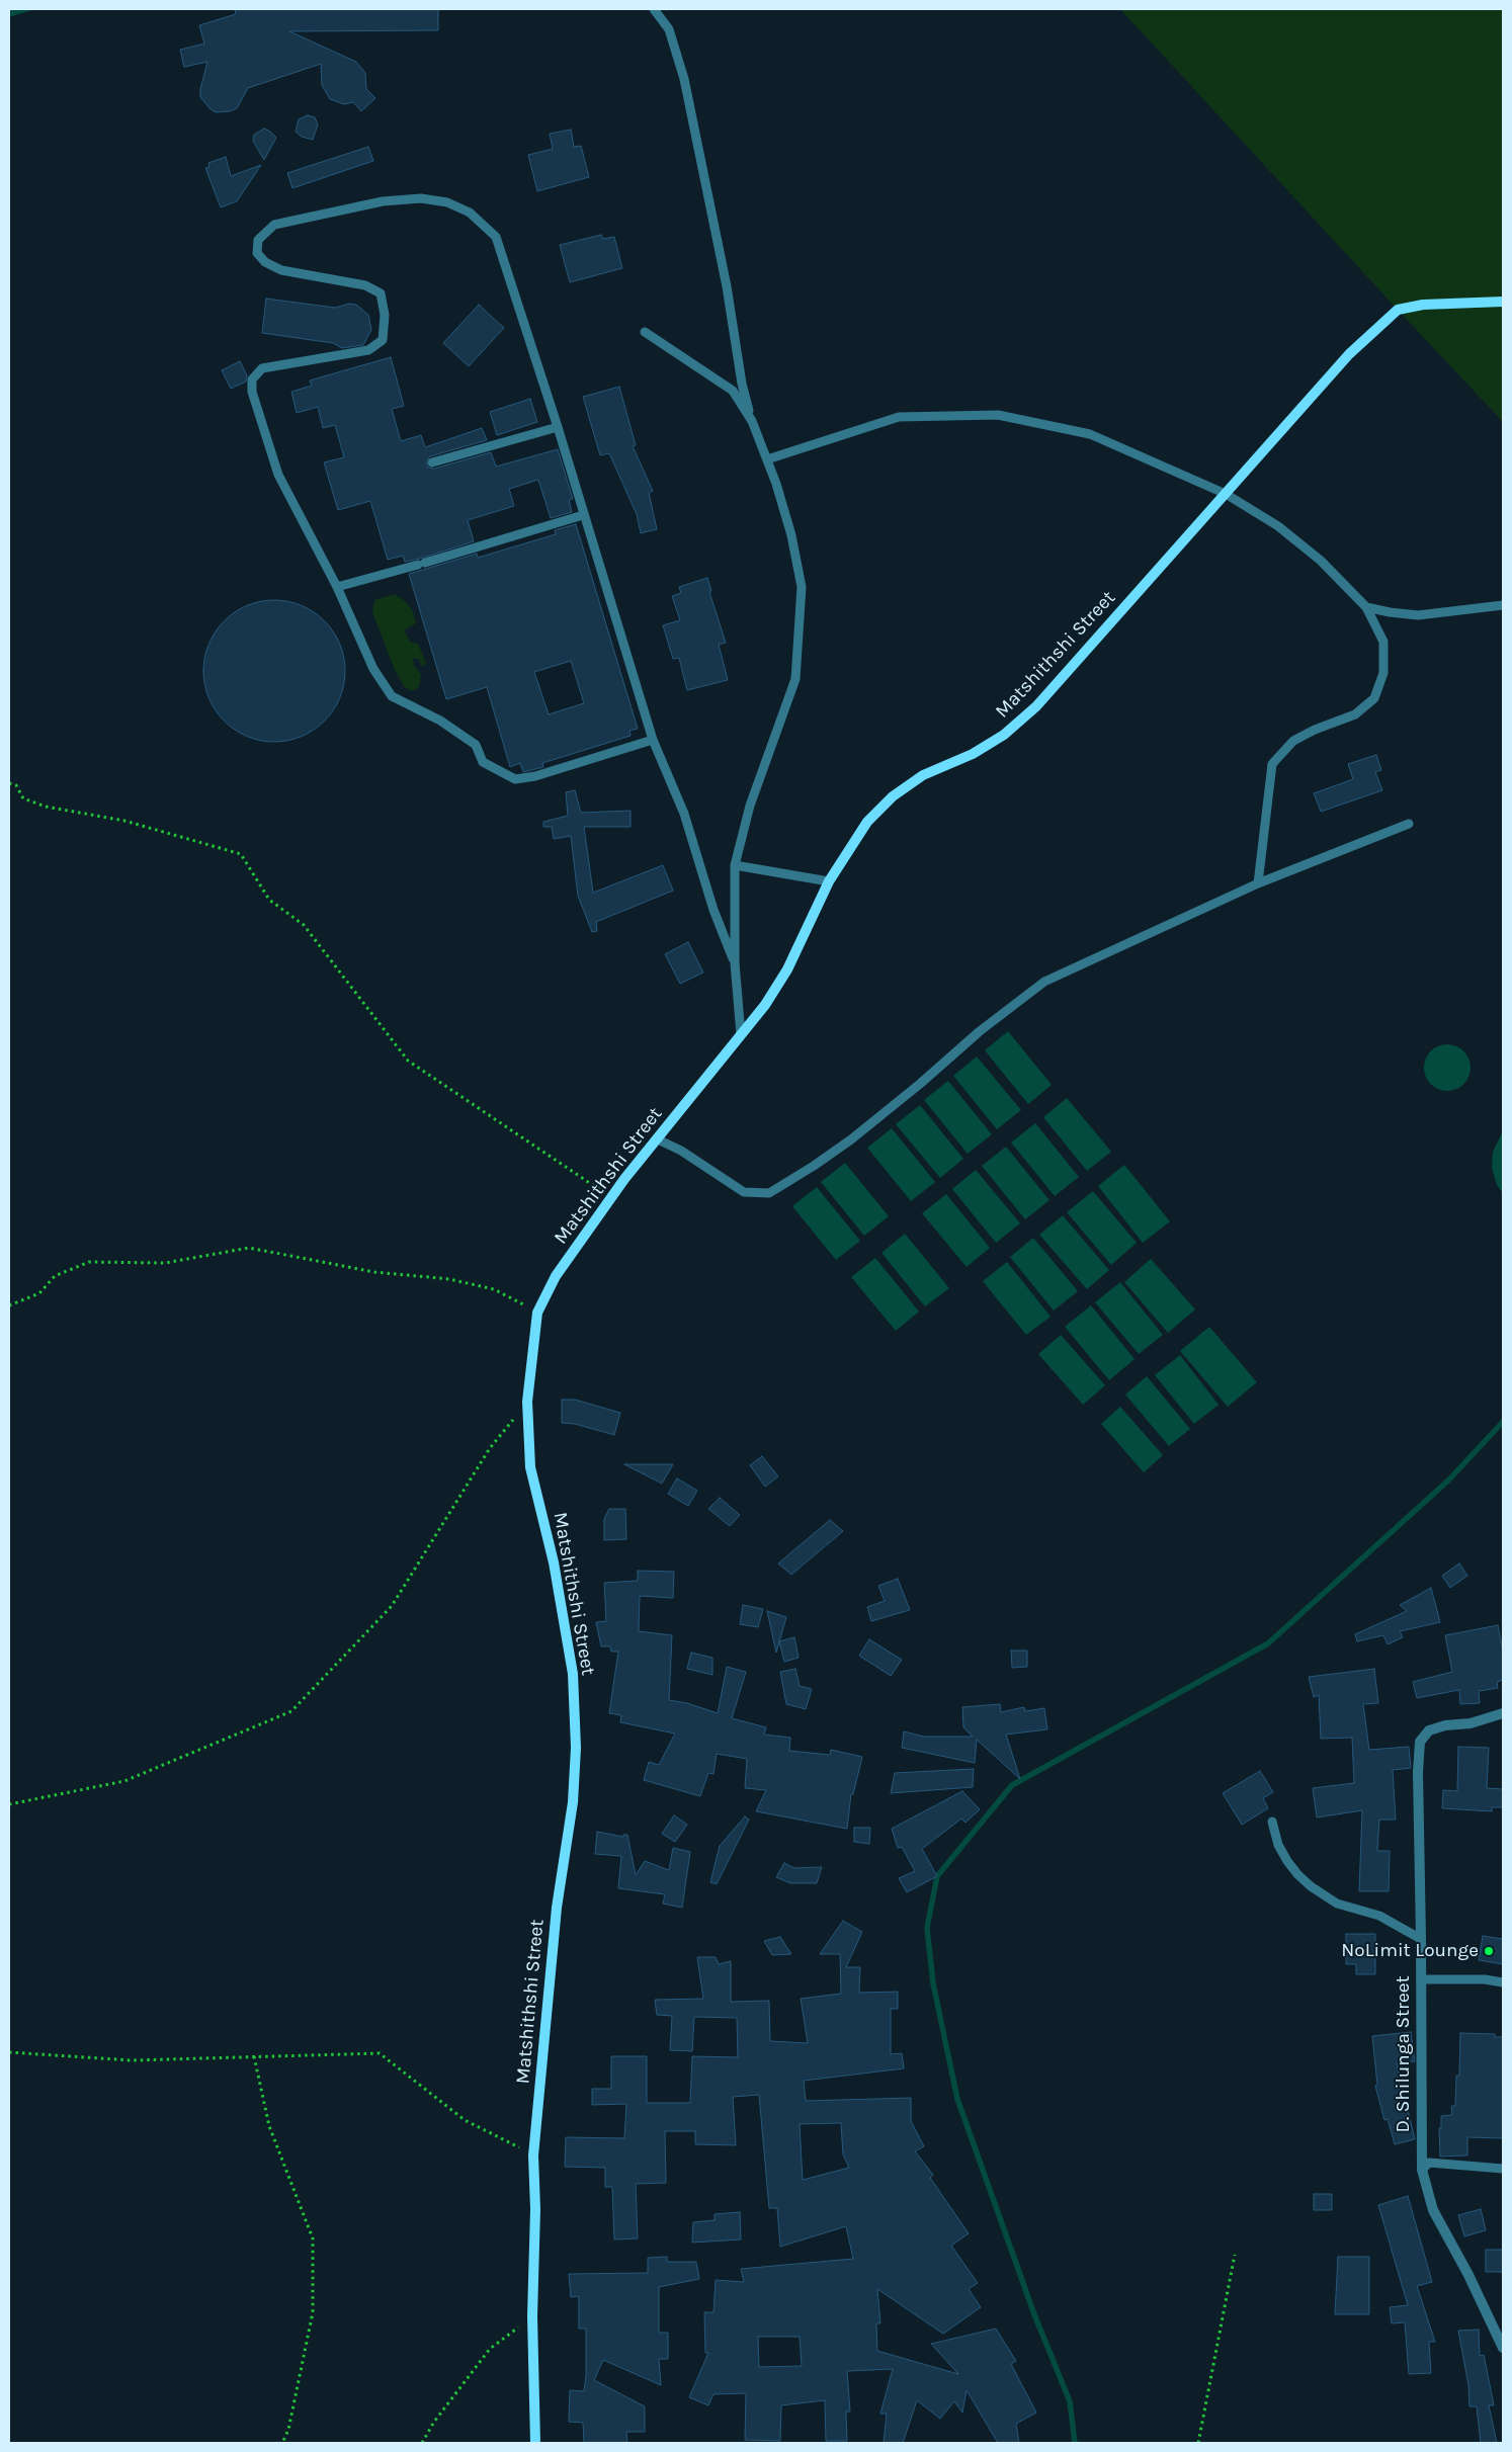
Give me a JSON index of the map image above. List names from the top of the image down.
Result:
{
  "streets": {
    "main road": ["Matshithshi Street"],
    "street": ["D. Shilunga Street"]
  },
  "places": ["NoLimit Lounge"]
}
